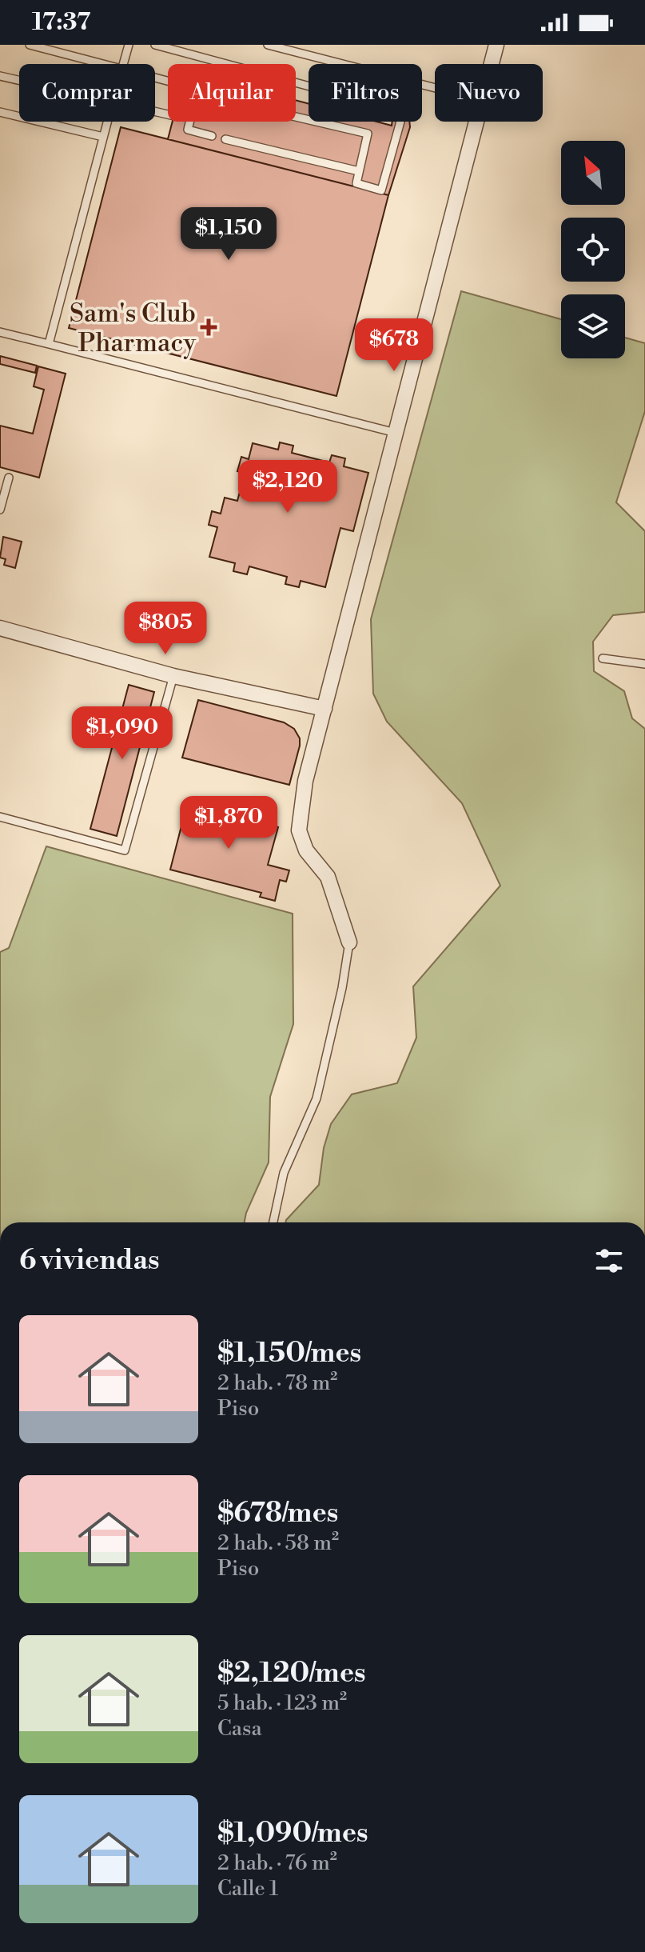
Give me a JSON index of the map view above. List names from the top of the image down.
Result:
{
  "places": {
    "health": ["Sam's Club Pharmacy"]
  },
  "north": "top left",
  "page": {
    "status": "17:37",
    "chip": [
      "Comprar",
      "Alquilar",
      "Filtros",
      "Nuevo"
    ],
    "price": [
      "$1,150",
      "$678",
      "$2,120",
      "$805",
      "$1,090",
      "$1,870"
    ],
    "heading": "6 viviendas",
    "list": [
      {
        "name": "$1,150/mes",
        "note": "2 hab. · 78 m² · Piso"
      },
      {
        "name": "$678/mes",
        "note": "2 hab. · 58 m² · Piso"
      },
      {
        "name": "$2,120/mes",
        "note": "5 hab. · 123 m² · Casa"
      },
      {
        "name": "$1,090/mes",
        "note": "2 hab. · 76 m² · Calle 1"
      }
    ]
  }
}
